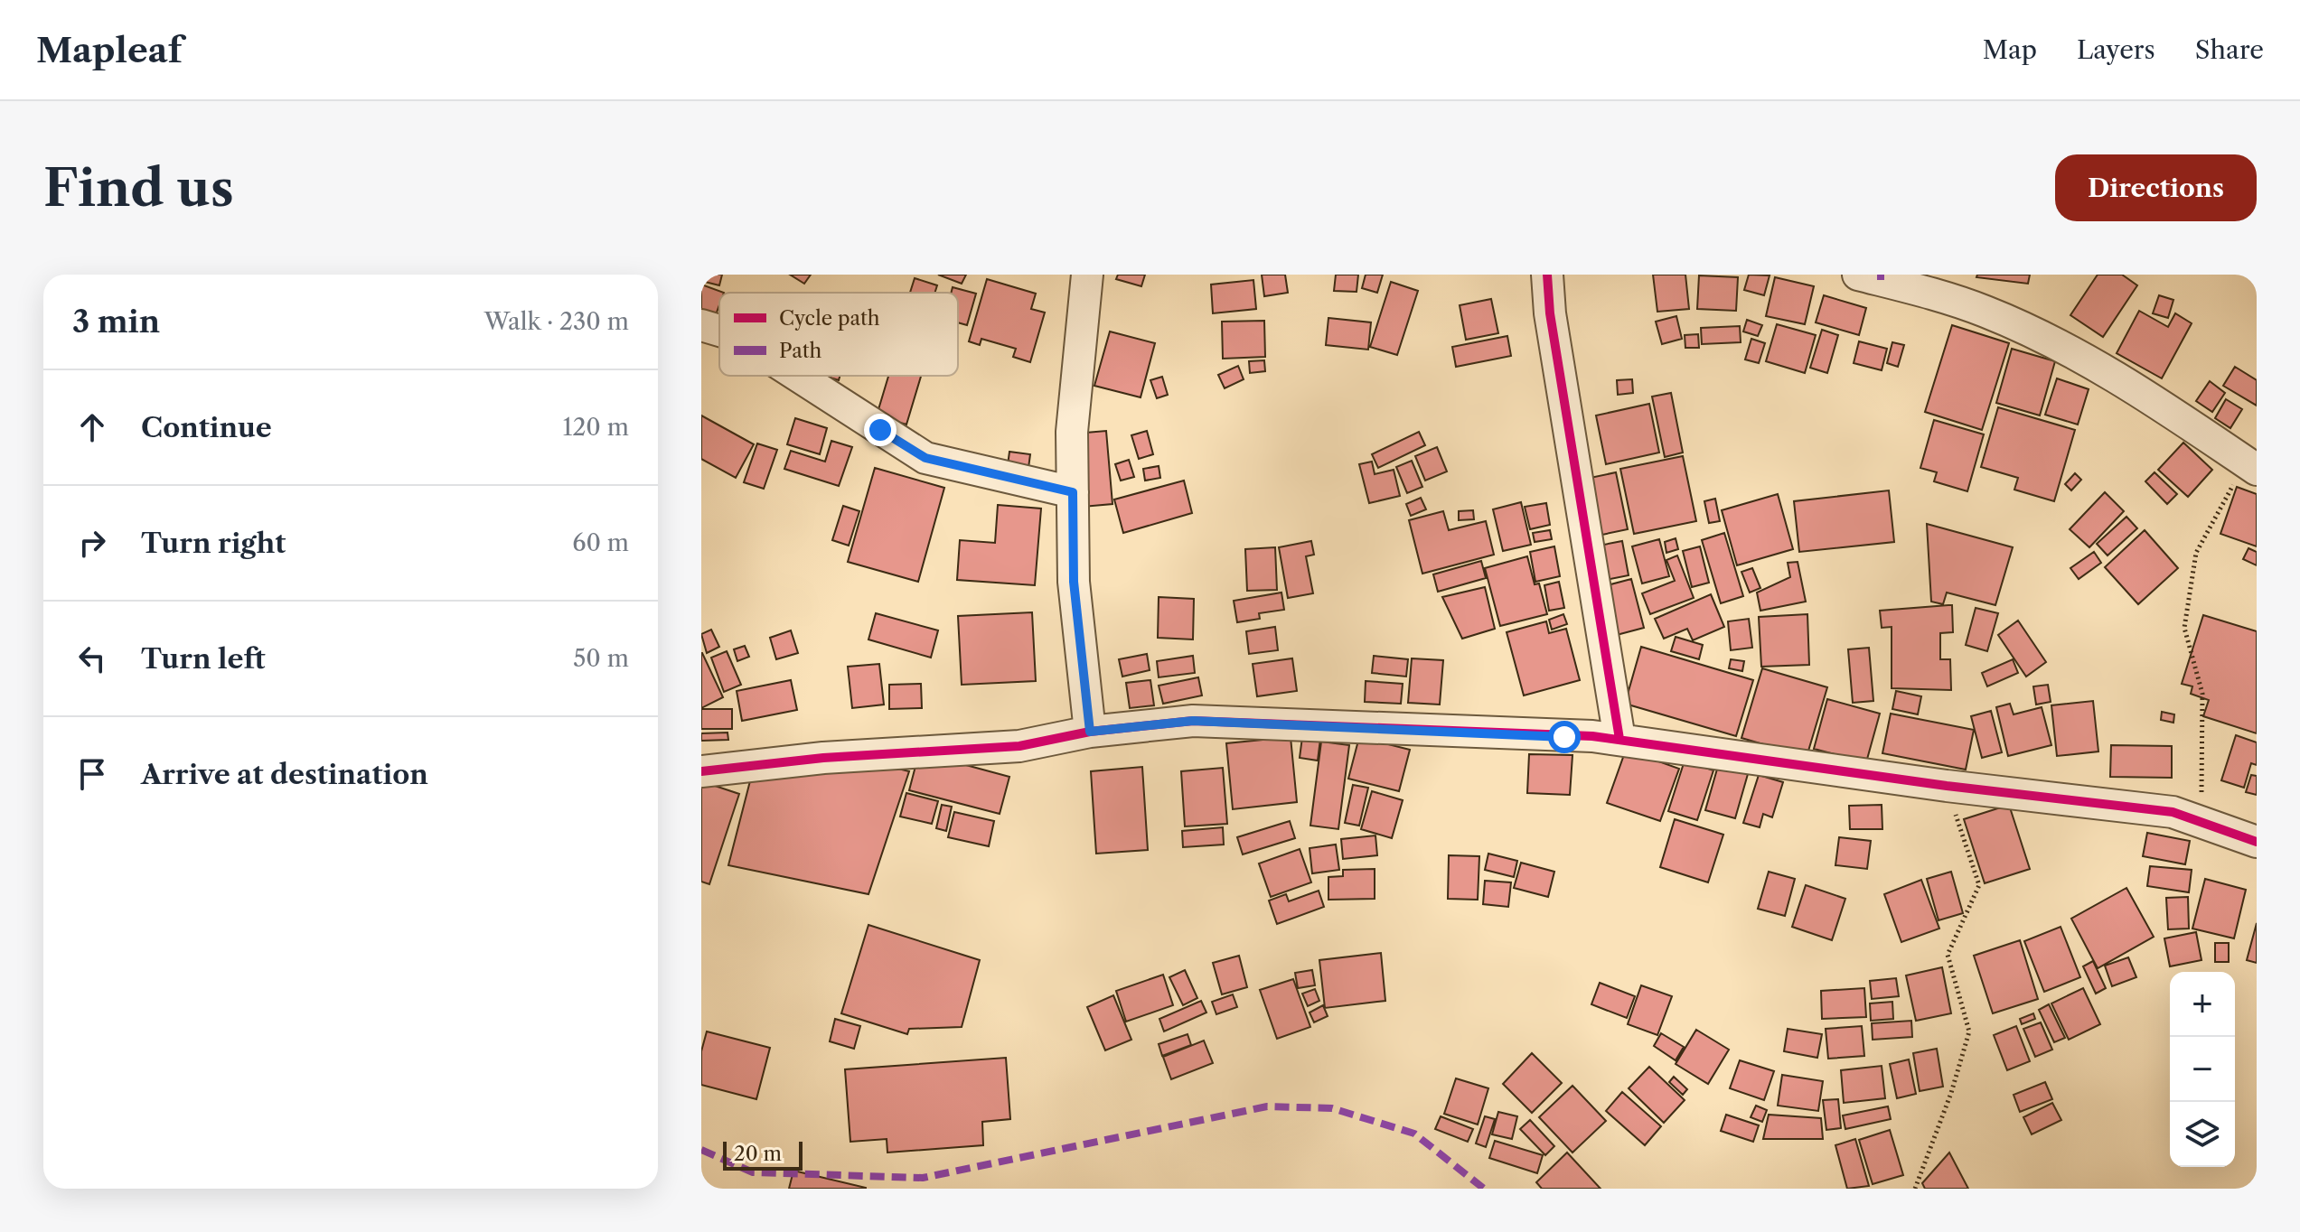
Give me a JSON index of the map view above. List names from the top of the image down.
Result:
{
  "legend": ["Cycle path", "Path"],
  "scale_bar": "20 m",
  "page": {
    "header": "Mapleaf",
    "nav": ["Map", "Layers", "Share"],
    "buttons": "Directions",
    "title": "Find us",
    "heading": ["3 min", "Walk · 230 m"],
    "list": [
      ["Continue", "120 m"],
      ["Turn right", "60 m"],
      ["Turn left", "50 m"],
      "Arrive at destination"
    ],
    "map_buttons": ["+", "−"],
    "scale": "20 m"
  }
}
